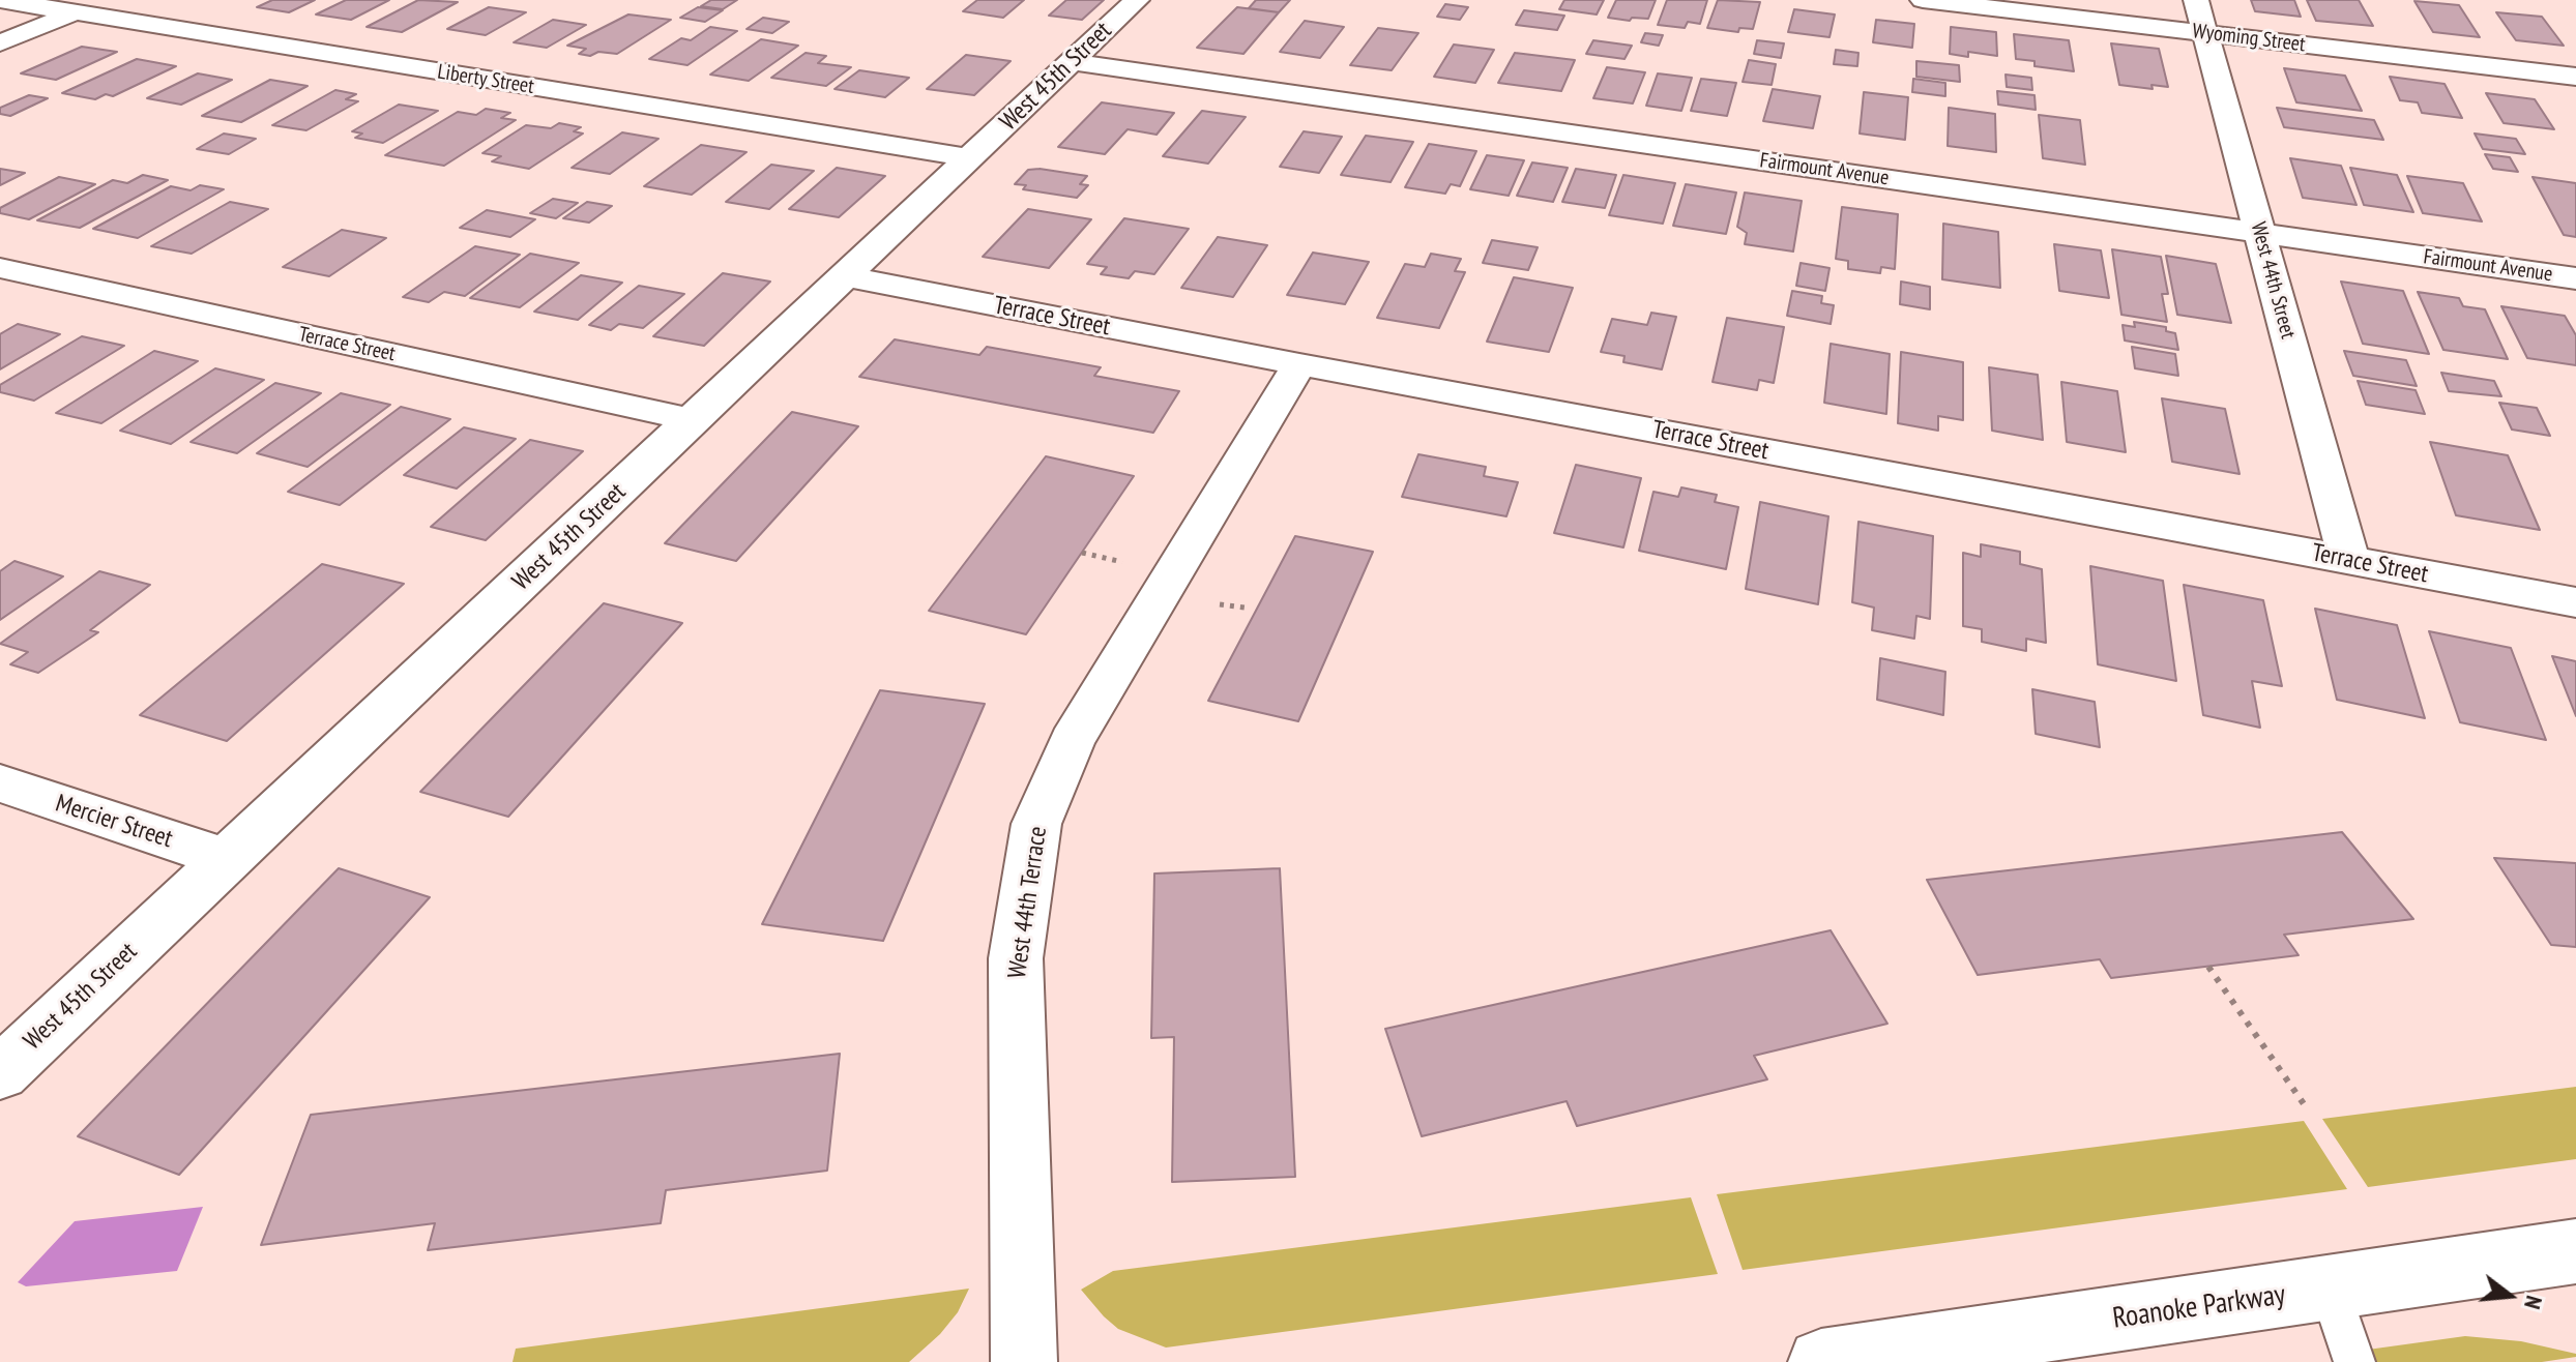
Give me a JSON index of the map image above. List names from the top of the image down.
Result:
{
  "streets": {
    "street": [
      "Wyoming Street",
      "West 45th Street",
      "Liberty Street",
      "Fairmount Avenue",
      "West 44th Street",
      "Terrace Street",
      "Mercier Street",
      "West 44th Terrace",
      "Roanoke Parkway"
    ]
  },
  "crossings": [
    ["Wyoming Street", "West 44th Street"],
    ["West 45th Street", "Liberty Street"],
    ["West 45th Street", "Fairmount Avenue"],
    ["West 45th Street", "Terrace Street"],
    ["West 45th Street", "Mercier Street"],
    ["Fairmount Avenue", "West 44th Street"],
    ["West 44th Street", "Terrace Street"],
    ["Terrace Street", "West 44th Terrace"]
  ],
  "north": "right"
}
